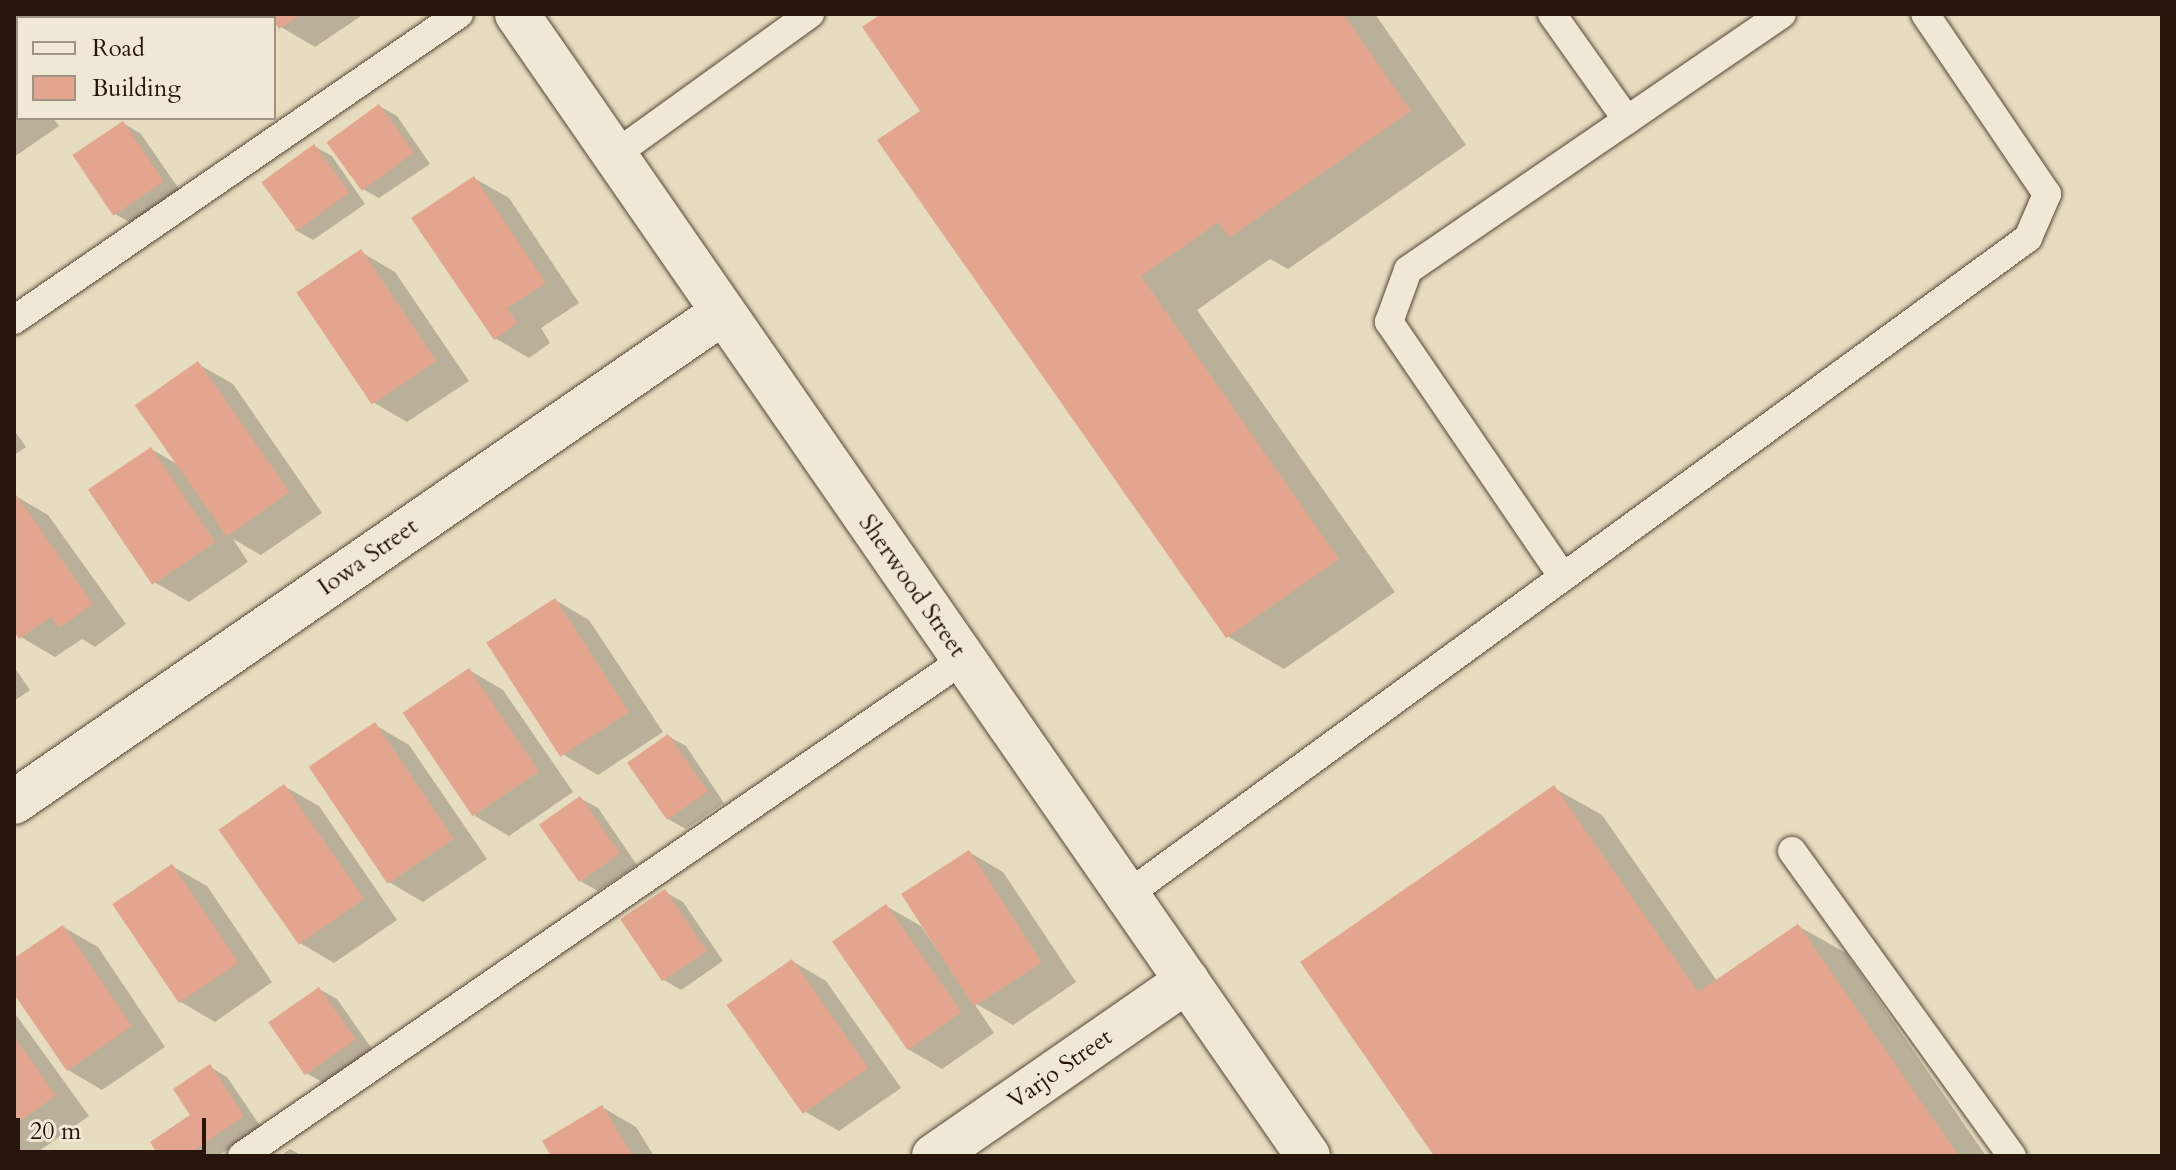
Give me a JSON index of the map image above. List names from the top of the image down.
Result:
{
  "streets": {
    "street": ["Iowa Street", "Sherwood Street", "Varjo Street"]
  },
  "crossings": [
    ["Iowa Street", "Sherwood Street"],
    ["Sherwood Street", "Varjo Street"]
  ],
  "legend": ["Road", "Building"],
  "scale_bar": "20 m"
}
